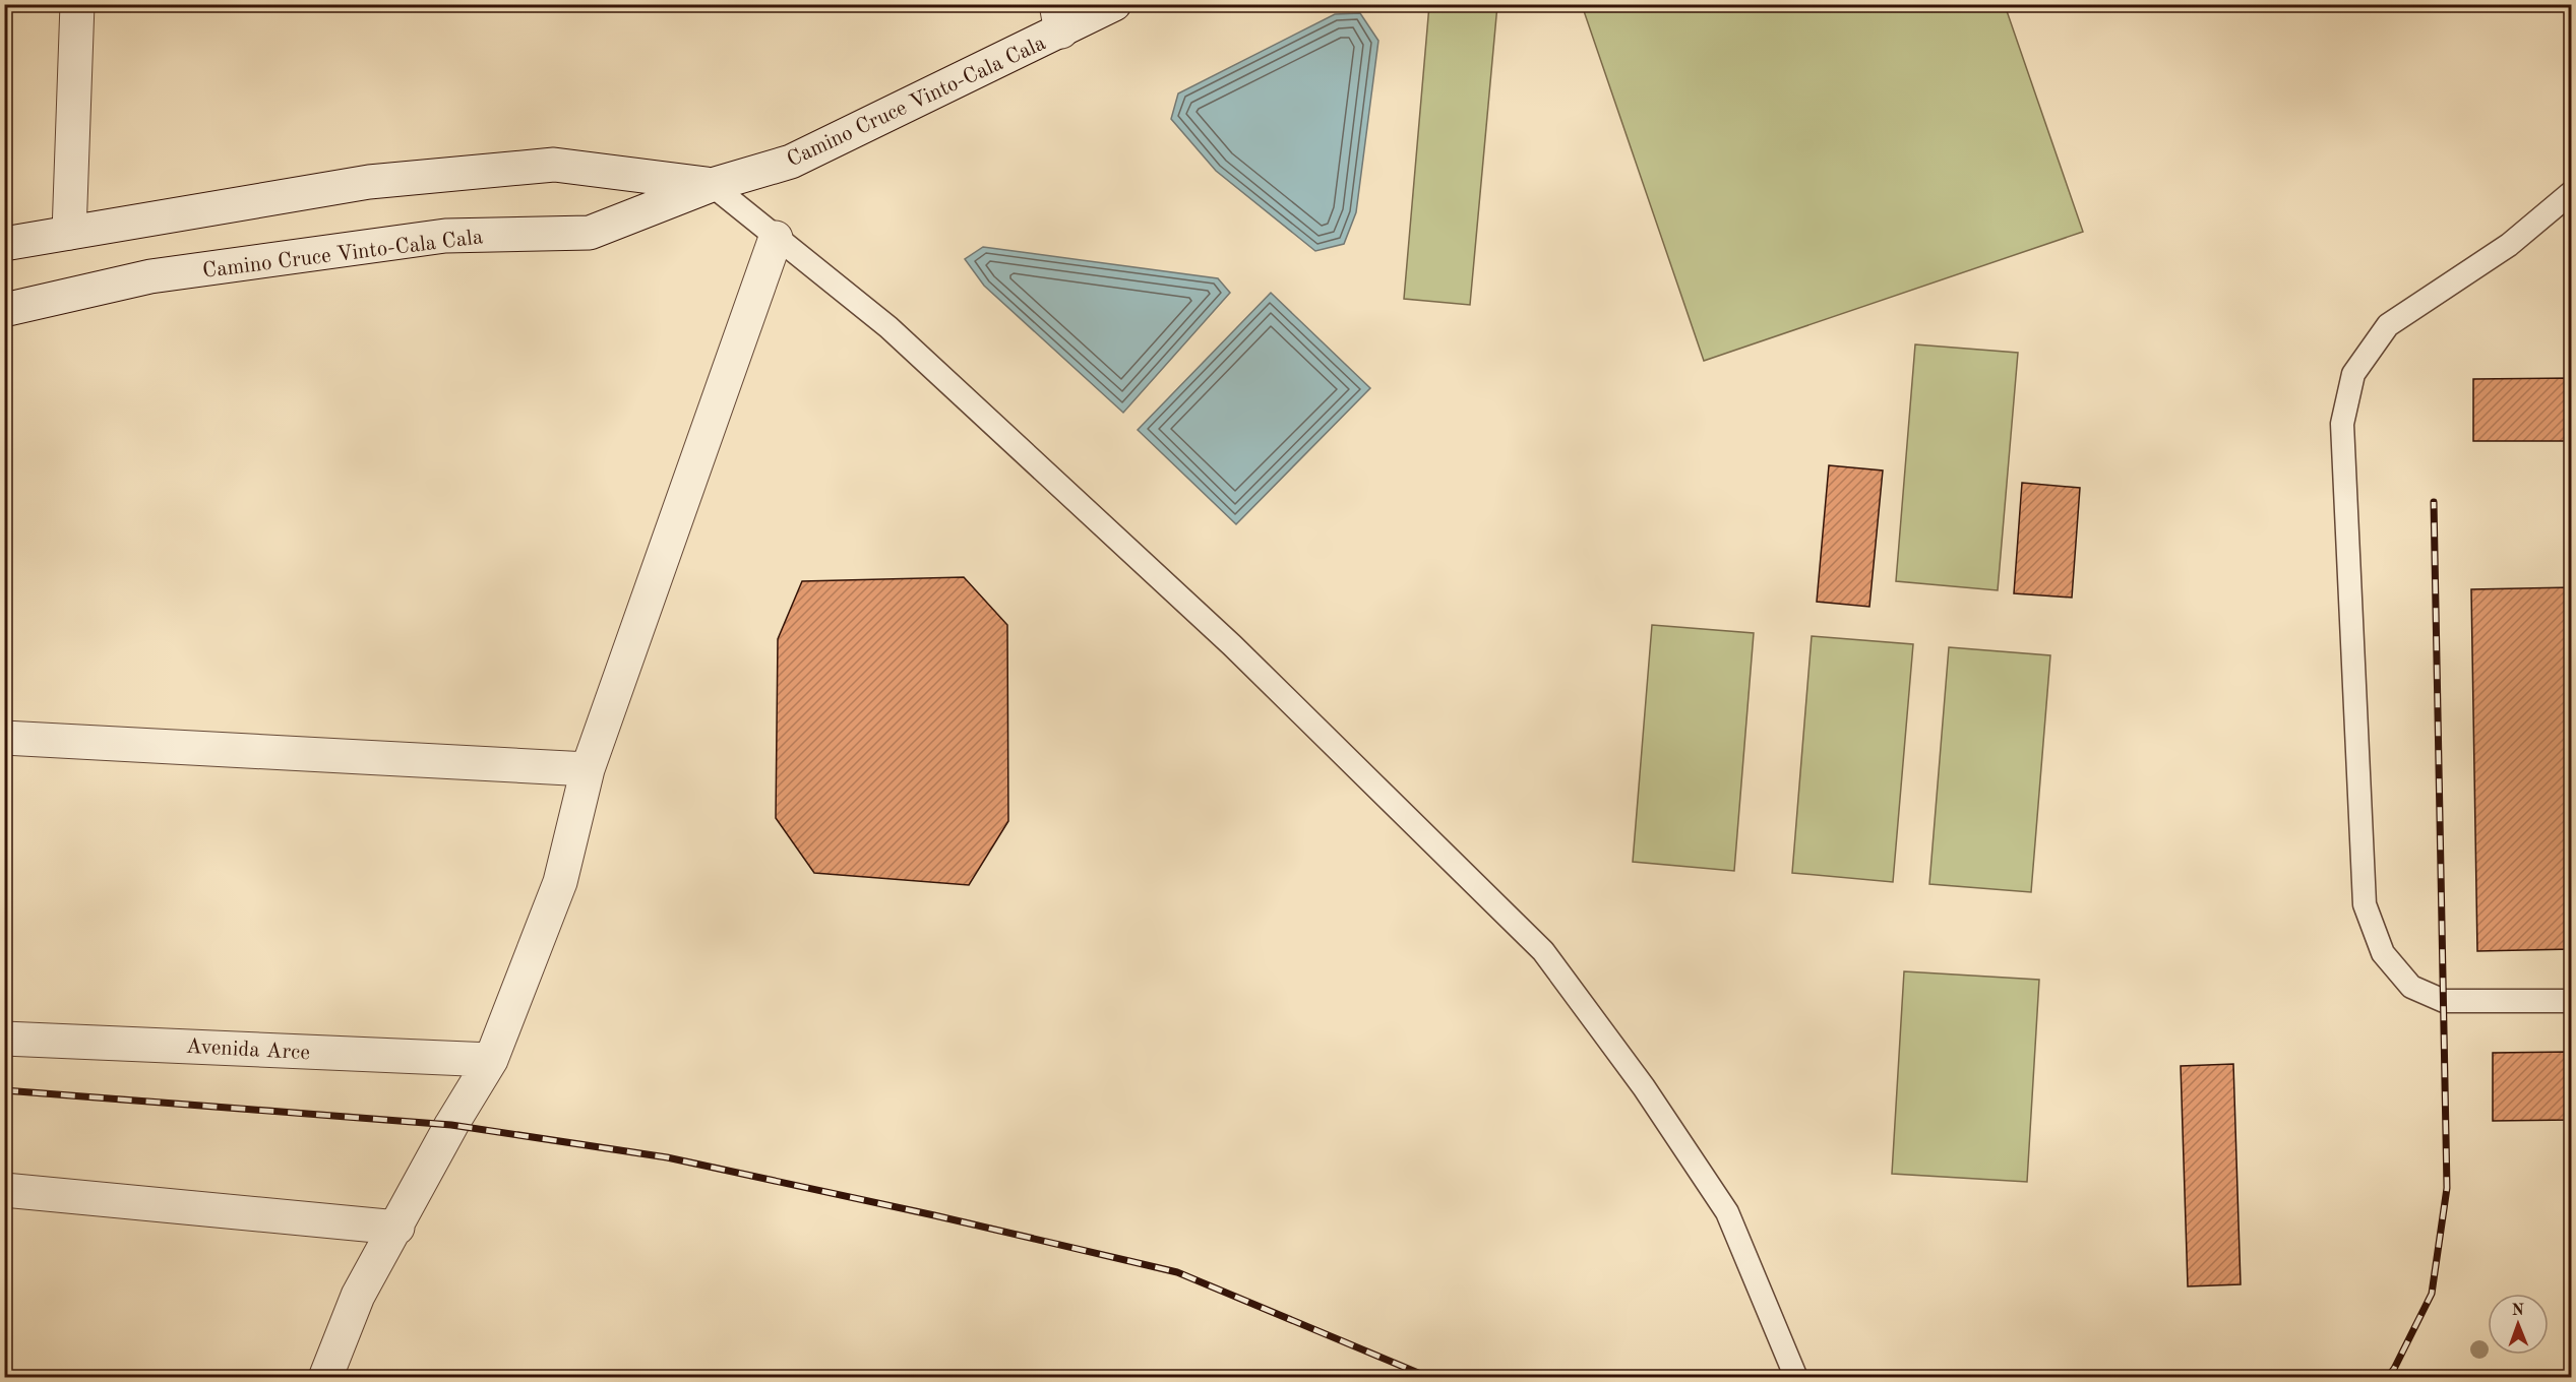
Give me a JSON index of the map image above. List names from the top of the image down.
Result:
{
  "streets": {
    "street": ["Camino Cruce Vinto-Cala Cala", "Avenida Arce"]
  },
  "north": "top"
}
